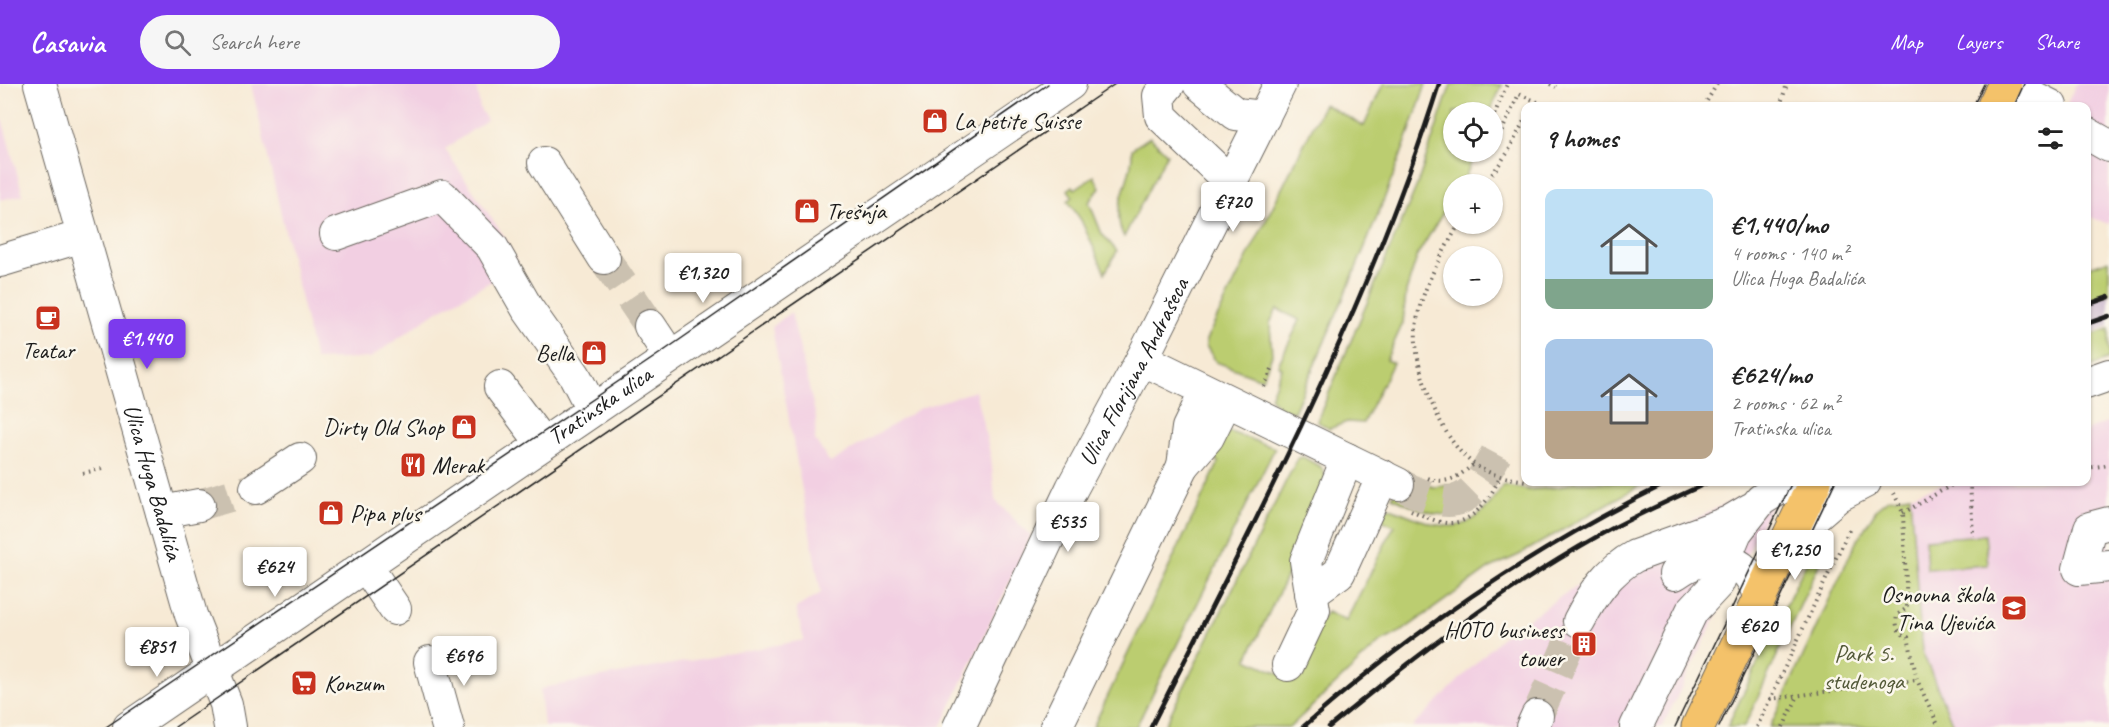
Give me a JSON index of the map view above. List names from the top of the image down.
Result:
{
  "streets": {
    "street": ["Ulica Florijana Andrašeca", "Tratinska ulica", "Ulica Huga Badalića"]
  },
  "crossings": [
    ["Tratinska ulica", "Ulica Huga Badalića"]
  ],
  "parks": ["Park 5. studenoga"],
  "places": {
    "shop": [
      "La petite Suisse",
      "Trešnja",
      "Bella",
      "Dirty Old Shop",
      "Pipa plus"
    ],
    "cafe": ["Teatar"],
    "restaurant": ["Merak"],
    "school or university": ["Osnovna škola Tina Ujevića"],
    "building": ["HOTO business tower"],
    "supermarket": ["Konzum"]
  },
  "page": {
    "header": "Casavia",
    "search": "Search here",
    "nav": ["Map", "Layers", "Share"],
    "map_buttons": ["+", "−"],
    "heading": "9 homes",
    "list": [
      {
        "name": "€1,440/mo",
        "note": "4 rooms · 140 m² · Ulica Huga Badalića"
      },
      {
        "name": "€624/mo",
        "note": "2 rooms · 62 m² · Tratinska ulica"
      }
    ],
    "price": [
      "€720",
      "€1,320",
      "€1,440",
      "€535",
      "€1,250",
      "€624",
      "€620",
      "€851",
      "€696"
    ]
  }
}
